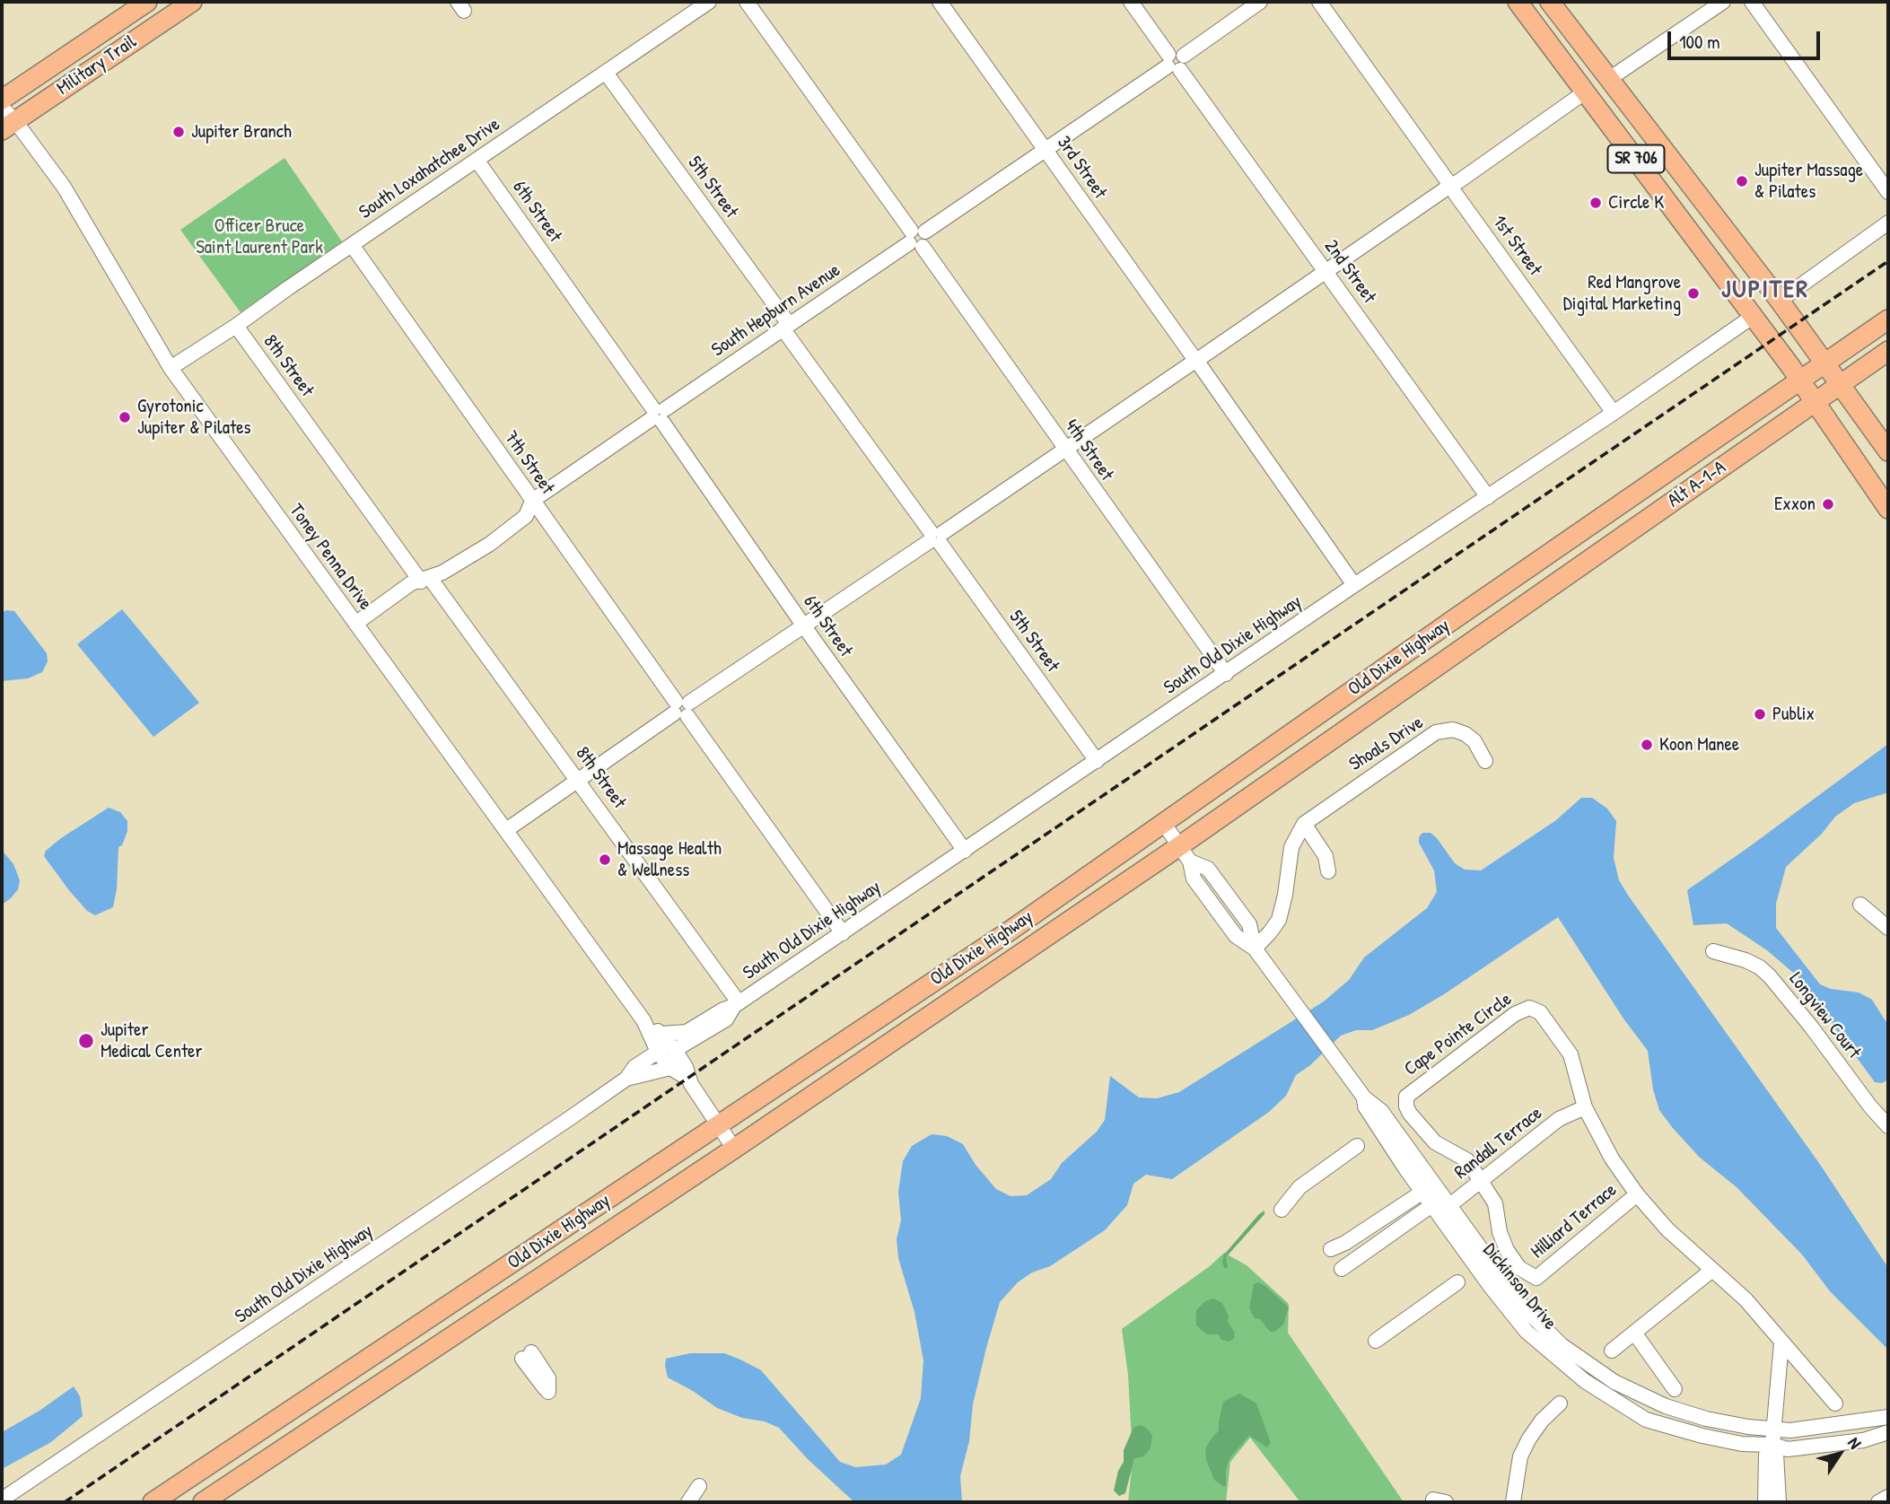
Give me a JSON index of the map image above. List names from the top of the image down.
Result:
{
  "streets": {
    "main road": [
      "Military Trail",
      "SR 706",
      "Alt A-1-A",
      "Old Dixie Highway"
    ],
    "street": [
      "3rd Street",
      "South Loxahatchee Drive",
      "5th Street",
      "6th Street",
      "1st Street",
      "2nd Street",
      "South Hepburn Avenue",
      "8th Street",
      "4th Street",
      "7th Street",
      "Toney Penna Drive",
      "South Old Dixie Highway",
      "Shoals Drive",
      "Longview Court",
      "Cape Pointe Circle",
      "Randall Terrace",
      "Hilliard Terrace",
      "Dickinson Drive"
    ]
  },
  "crossings": [
    ["Military Trail", "Toney Penna Drive"],
    ["SR 706", "Alt A-1-A"],
    ["SR 706", "South Old Dixie Highway"],
    ["SR 706", "Old Dixie Highway"],
    ["3rd Street", "South Hepburn Avenue"],
    ["3rd Street", "South Old Dixie Highway"],
    ["South Loxahatchee Drive", "5th Street"],
    ["South Loxahatchee Drive", "6th Street"],
    ["South Loxahatchee Drive", "8th Street"],
    ["South Loxahatchee Drive", "7th Street"],
    ["South Loxahatchee Drive", "Toney Penna Drive"],
    ["5th Street", "South Hepburn Avenue"],
    ["5th Street", "South Old Dixie Highway"],
    ["6th Street", "South Hepburn Avenue"],
    ["6th Street", "South Old Dixie Highway"],
    ["1st Street", "South Old Dixie Highway"],
    ["2nd Street", "South Hepburn Avenue"],
    ["2nd Street", "South Old Dixie Highway"],
    ["South Hepburn Avenue", "8th Street"],
    ["South Hepburn Avenue", "4th Street"],
    ["South Hepburn Avenue", "7th Street"],
    ["South Hepburn Avenue", "Toney Penna Drive"],
    ["8th Street", "South Old Dixie Highway"],
    ["4th Street", "South Old Dixie Highway"],
    ["7th Street", "South Old Dixie Highway"],
    ["Alt A-1-A", "Old Dixie Highway"],
    ["Toney Penna Drive", "South Old Dixie Highway"],
    ["Toney Penna Drive", "Old Dixie Highway"],
    ["Old Dixie Highway", "Dickinson Drive"],
    ["Cape Pointe Circle", "Randall Terrace"],
    ["Cape Pointe Circle", "Hilliard Terrace"],
    ["Randall Terrace", "Dickinson Drive"]
  ],
  "districts": ["JUPITER"],
  "parks": ["Officer Bruce Saint Laurent Park"],
  "places": [
    "Jupiter Branch",
    "Jupiter Massage & Pilates",
    "Circle K",
    "Red Mangrove Digital Marketing",
    "Gyrotonic Jupiter & Pilates",
    "Exxon",
    "Publix",
    "Koon Manee",
    "Massage Health & Wellness",
    "Jupiter Medical Center"
  ],
  "scale_bar": "100 m",
  "north": "top right"
}
